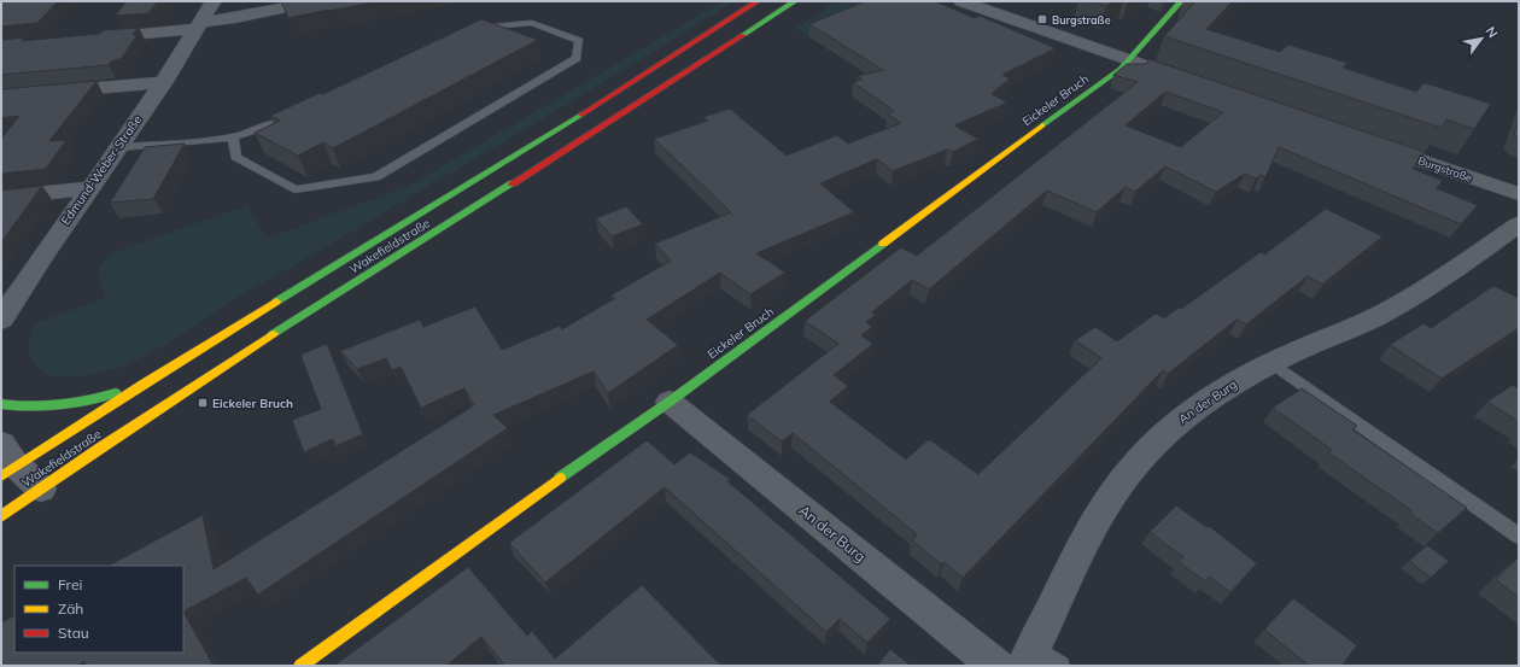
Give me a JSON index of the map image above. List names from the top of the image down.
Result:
{
  "streets": {
    "main road": ["Eickeler Bruch", "Wakefieldstraße"],
    "street": ["Burgstraße", "Edmund-Weber-Straße", "An der Burg"]
  },
  "crossings": [
    ["Eickeler Bruch", "An der Burg"]
  ],
  "places": {
    "transit": ["Burgstraße", "Eickeler Bruch"]
  },
  "legend": ["Frei", "Zäh", "Stau"],
  "north": "top right"
}
